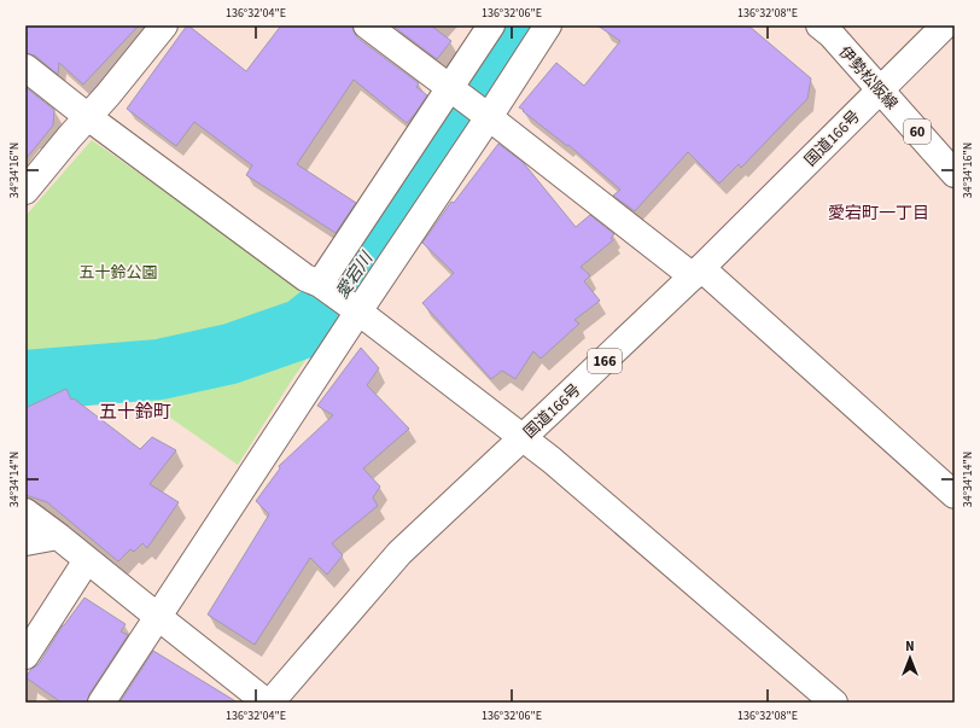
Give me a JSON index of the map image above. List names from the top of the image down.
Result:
{
  "streets": {
    "main road": [
      "伊勢松阪線",
      "60",
      "国道166号",
      "166"
    ]
  },
  "crossings": [
    ["伊勢松阪線", "国道166号"]
  ],
  "districts": ["愛宕町一丁目", "五十鈴町"],
  "water": ["愛宕川"],
  "parks": ["五十鈴公園"],
  "north": "top",
  "coordinates": [
    "136°32'04\"E",
    "136°32'06\"E",
    "136°32'08\"E",
    "34°34'16\"N",
    "34°34'14\"N"
  ]
}
